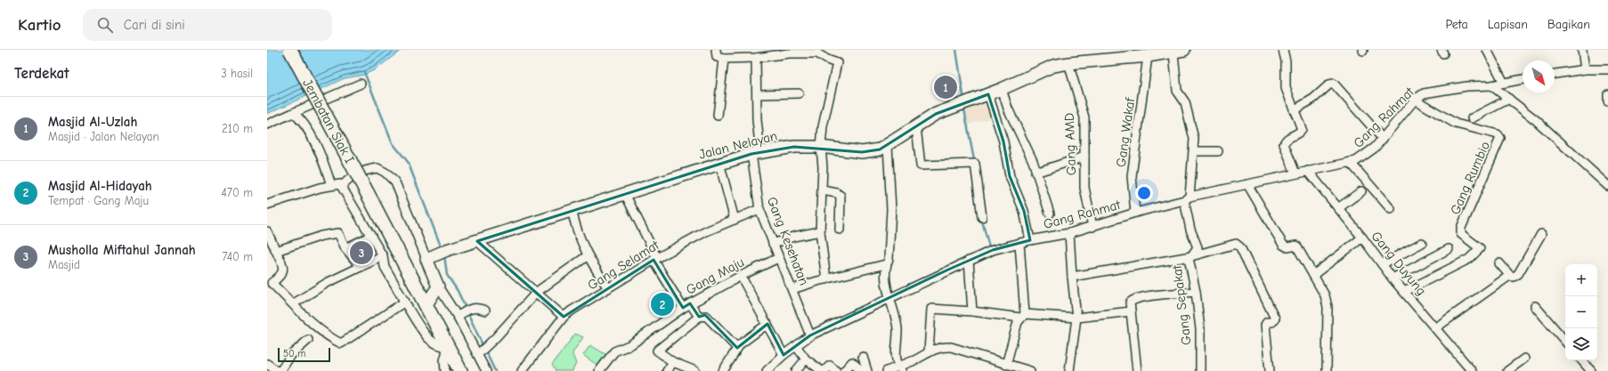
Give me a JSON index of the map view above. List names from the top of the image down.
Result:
{
  "streets": {
    "main road": ["Jembatan Siak I", "Jalan Nelayan"],
    "street": [
      "Gang Rahmat",
      "Gang Wakaf",
      "Gang AMD",
      "Gang Rumbio",
      "Gang Kesehatan",
      "Gang Duyung",
      "Gang Selamat",
      "Gang Maju",
      "Gang Sepakat"
    ]
  },
  "crossings": [
    ["Gang Rahmat", "Gang Wakaf"],
    ["Gang Rahmat", "Gang AMD"],
    ["Gang Rahmat", "Gang Rumbio"],
    ["Gang Rahmat", "Gang Kesehatan"],
    ["Gang Rahmat", "Gang Duyung"],
    ["Gang Rahmat", "Gang Sepakat"],
    ["Gang Wakaf", "Jalan Nelayan"],
    ["Gang AMD", "Jalan Nelayan"],
    ["Jalan Nelayan", "Gang Kesehatan"],
    ["Jalan Nelayan", "Gang Sepakat"],
    ["Gang Rumbio", "Gang Duyung"],
    ["Gang Kesehatan", "Gang Selamat"],
    ["Gang Kesehatan", "Gang Maju"]
  ],
  "scale_bar": "50 m",
  "north": "bottom right",
  "page": {
    "header": "Kartio",
    "search": "Cari di sini",
    "nav": ["Peta", "Lapisan", "Bagikan"],
    "heading": ["Terdekat", "3 hasil"],
    "pins": ["1", "3", "2"],
    "list": [
      {
        "mark": "1",
        "name": "Masjid Al-Uzlah",
        "note": "Masjid · Jalan Nelayan",
        "value": "210 m"
      },
      {
        "mark": "2",
        "name": "Masjid Al-Hidayah",
        "note": "Tempat · Gang Maju",
        "value": "470 m"
      },
      {
        "mark": "3",
        "name": "Musholla Miftahul Jannah",
        "note": "Masjid",
        "value": "740 m"
      }
    ],
    "map_buttons": ["+", "−"],
    "scale": "50 m"
  }
}
